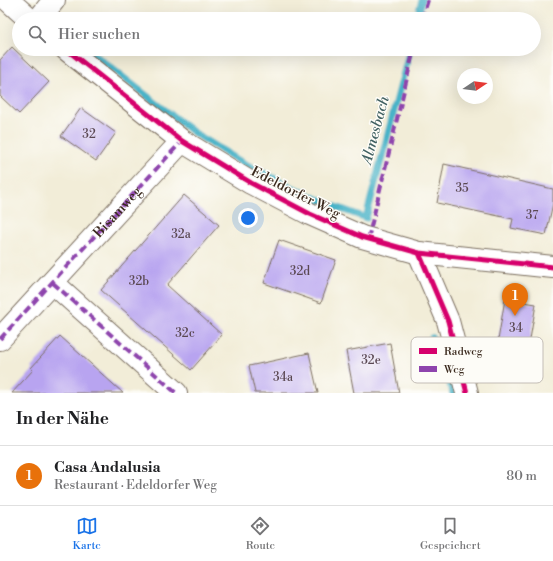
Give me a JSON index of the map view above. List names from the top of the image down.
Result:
{
  "streets": {
    "street": ["Edeldorfer Weg", "Bisamweg"]
  },
  "crossings": [
    ["Edeldorfer Weg", "Bisamweg"]
  ],
  "water": ["Almesbach"],
  "house_numbers": [
    "32",
    "35",
    "37",
    "32a",
    "32d",
    "32b",
    "34",
    "32c",
    "32e",
    "34a"
  ],
  "legend": ["Radweg", "Weg"],
  "north": "right",
  "page": {
    "search": "Hier suchen",
    "pins": "1",
    "heading": "In der Nähe",
    "list": [
      {
        "mark": "1",
        "name": "Casa Andalusia",
        "note": "Restaurant · Edeldorfer Weg",
        "value": "80 m"
      }
    ],
    "nav": ["Karte", "Route", "Gespeichert"]
  }
}
